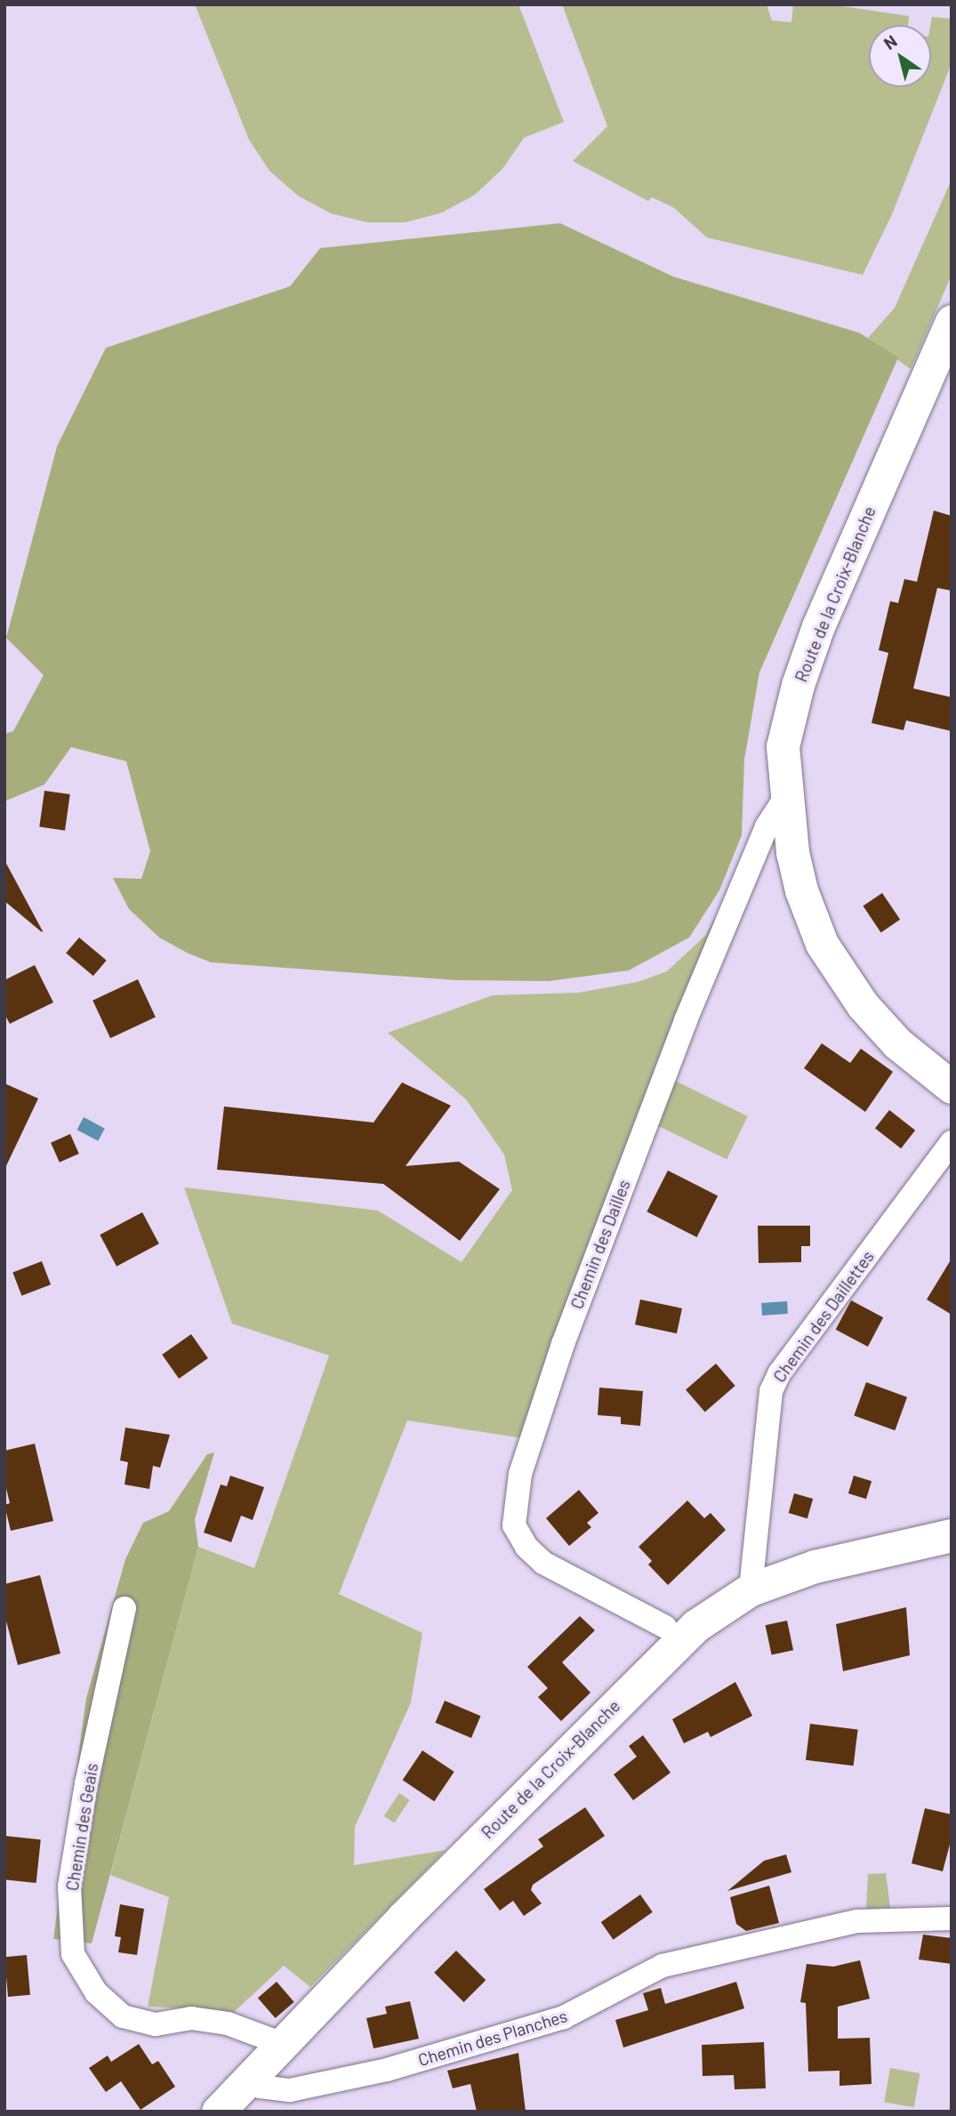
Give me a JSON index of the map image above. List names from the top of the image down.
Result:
{
  "streets": {
    "street": [
      "Route de la Croix-Blanche",
      "Chemin des Dailles",
      "Chemin des Daillettes",
      "Chemin des Geais",
      "Chemin des Planches"
    ]
  },
  "crossings": [
    ["Route de la Croix-Blanche", "Chemin des Dailles"],
    ["Route de la Croix-Blanche", "Chemin des Daillettes"],
    ["Route de la Croix-Blanche", "Chemin des Geais"],
    ["Route de la Croix-Blanche", "Chemin des Planches"]
  ],
  "north": "top left"
}
